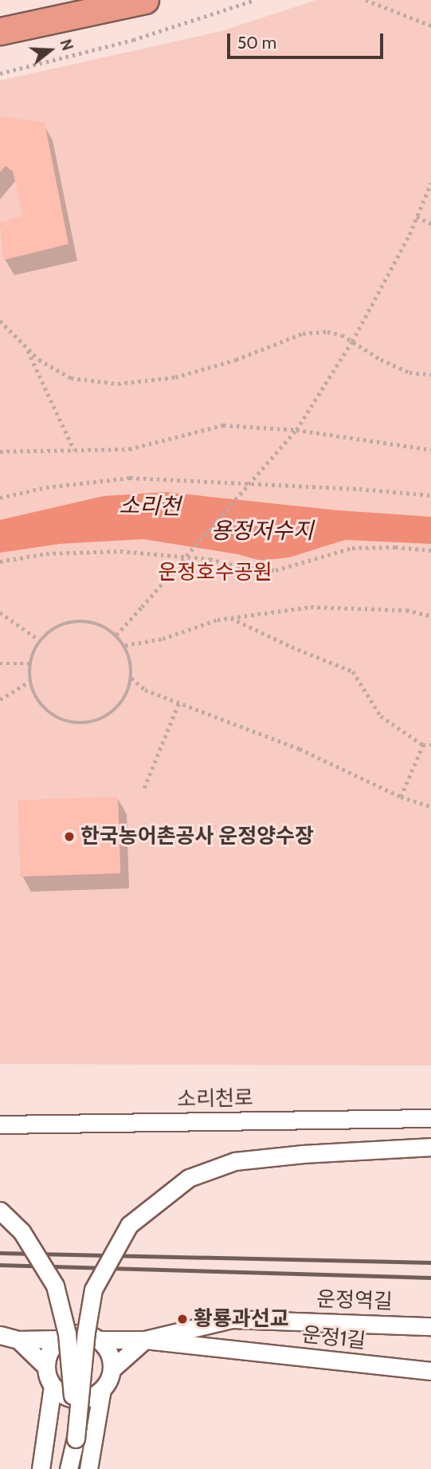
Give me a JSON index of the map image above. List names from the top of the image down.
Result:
{
  "streets": {
    "street": ["소리천로", "운정역길", "운정1길"]
  },
  "crossings": [
    ["운정역길", "운정1길"]
  ],
  "water": ["소리천", "용정저수지"],
  "parks": ["운정호수공원"],
  "places": ["한국농어촌공사 운정양수장", "황룡과선교"],
  "scale_bar": "50 m",
  "north": "right"
}
